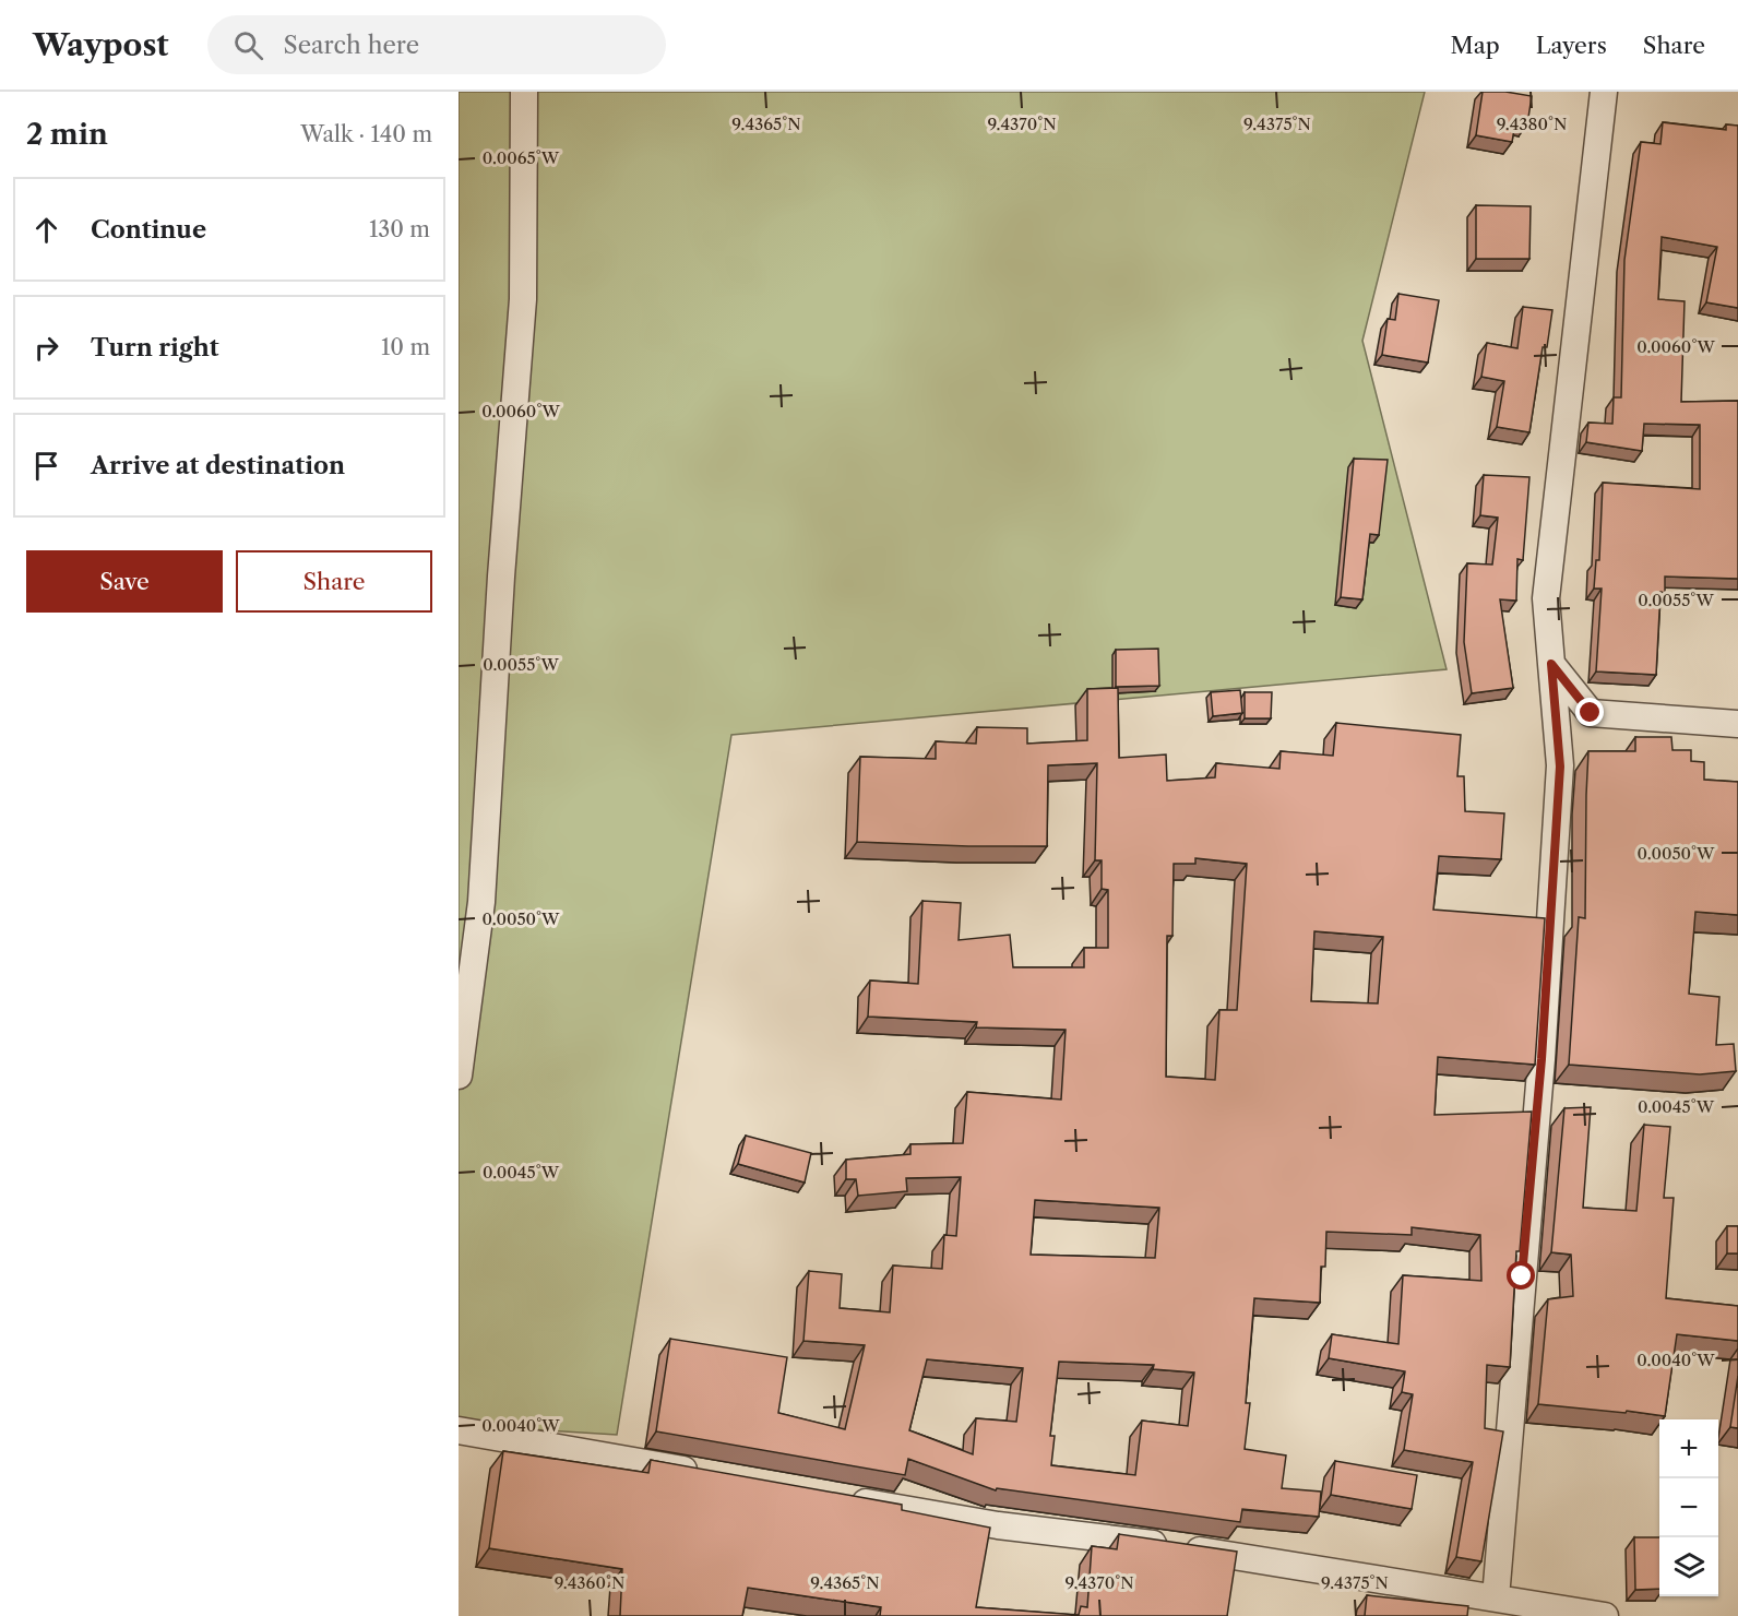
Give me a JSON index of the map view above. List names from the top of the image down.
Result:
{
  "page": {
    "header": "Waypost",
    "search": "Search here",
    "nav": ["Map", "Layers", "Share"],
    "heading": ["2 min", "Walk · 140 m"],
    "list": [
      ["Continue", "130 m"],
      ["Turn right", "10 m"],
      "Arrive at destination"
    ],
    "buttons": ["Save", "Share"],
    "map_buttons": ["+", "−"]
  },
  "coordinates": [
    "9.4365°N",
    "9.4370°N",
    "9.4375°N",
    "9.4380°N",
    "0.0065°W",
    "0.0060°W",
    "0.0055°W",
    "0.0050°W",
    "0.0045°W",
    "0.0040°W",
    "9.4360°N"
  ]
}
